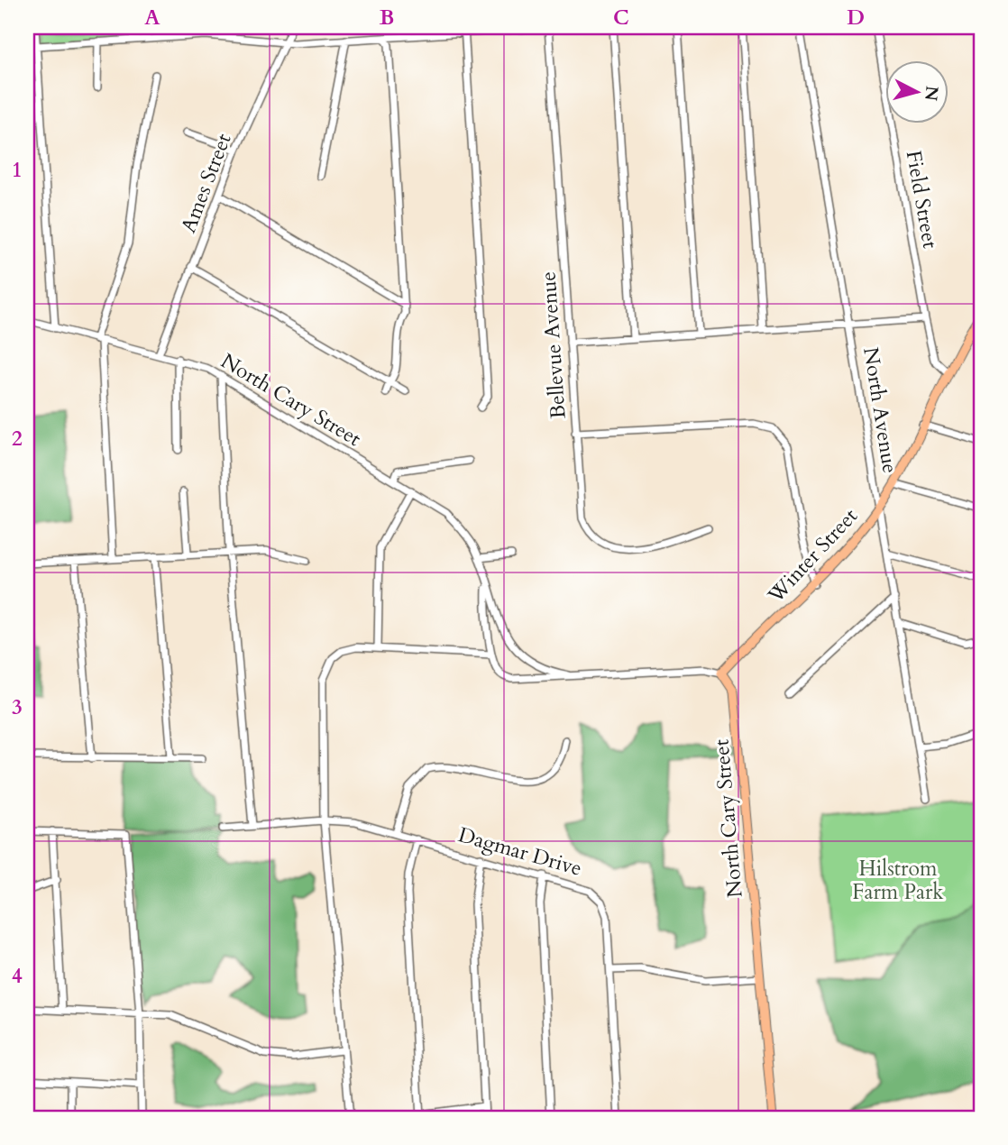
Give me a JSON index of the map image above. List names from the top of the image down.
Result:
{
  "streets": {
    "main road": ["North Cary Street", "Winter Street"],
    "street": [
      "Ames Street",
      "Field Street",
      "Bellevue Avenue",
      "North Avenue",
      "Dagmar Drive"
    ]
  },
  "crossings": [
    ["Ames Street", "North Cary Street"],
    ["Field Street", "Winter Street"],
    ["North Cary Street", "Winter Street"],
    ["North Avenue", "Winter Street"]
  ],
  "parks": ["Hilstrom Farm Park"],
  "north": "right",
  "grid": {
    "columns": [
      "A",
      "B",
      "C",
      "D"
    ],
    "rows": [
      "1",
      "2",
      "3",
      "4"
    ]
  }
}
